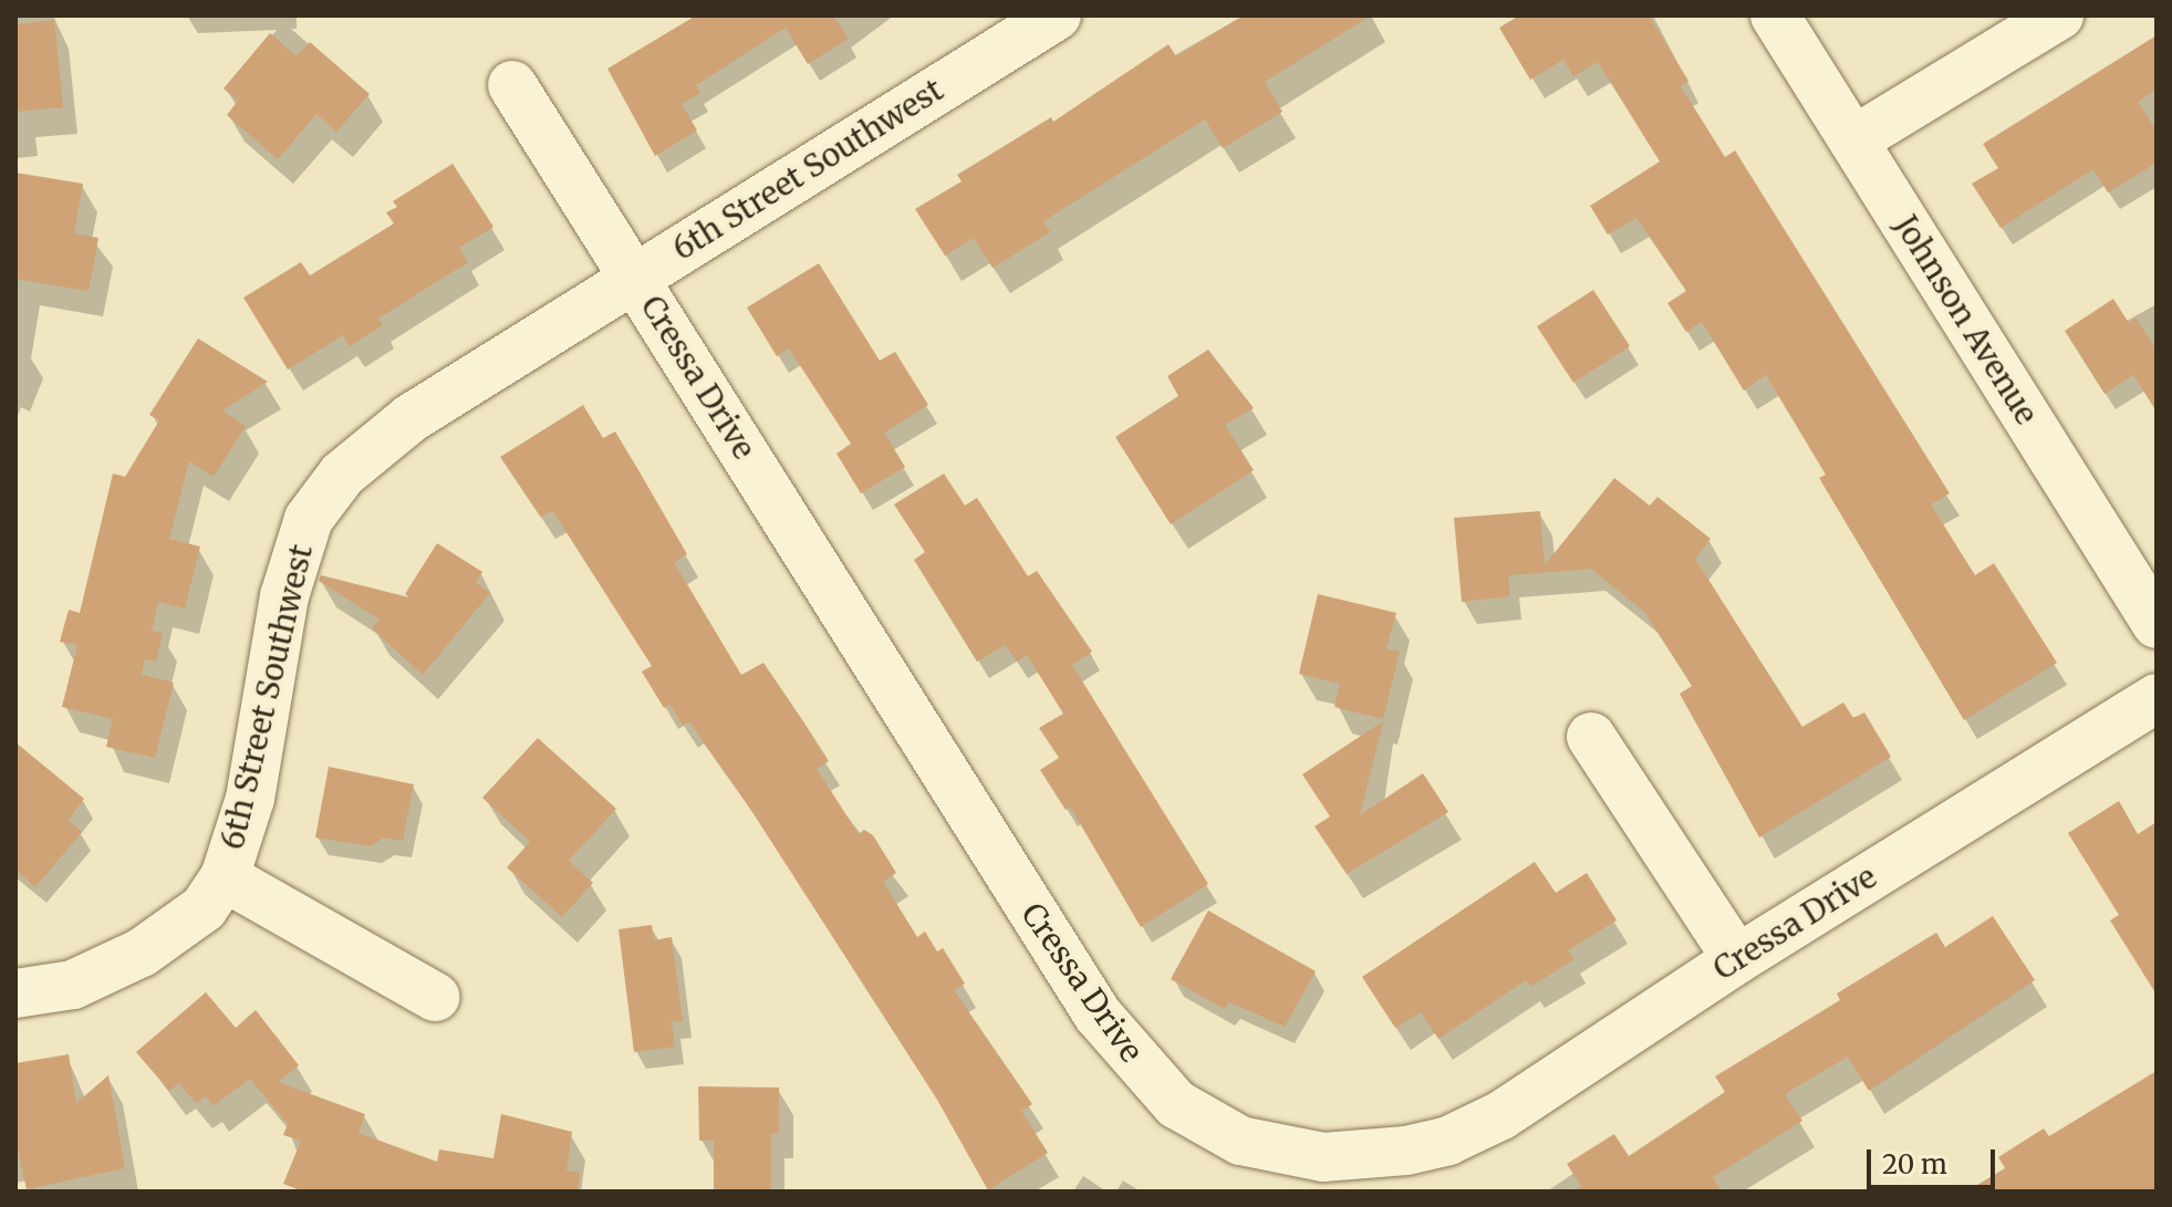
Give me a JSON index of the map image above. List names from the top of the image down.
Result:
{
  "streets": {
    "street": ["6th Street Southwest", "Johnson Avenue", "Cressa Drive"]
  },
  "crossings": [
    ["6th Street Southwest", "Cressa Drive"]
  ],
  "scale_bar": "20 m"
}
